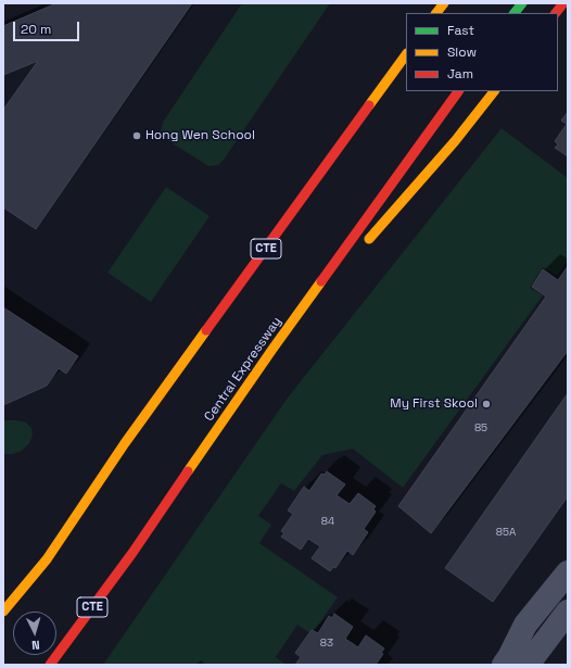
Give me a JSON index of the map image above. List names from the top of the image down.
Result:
{
  "streets": {
    "highway": ["CTE", "Central Expressway"]
  },
  "places": ["Hong Wen School", "My First Skool"],
  "house_numbers": [
    "85",
    "84",
    "85A",
    "83"
  ],
  "legend": ["Fast", "Slow", "Jam"],
  "scale_bar": "20 m",
  "north": "bottom"
}
